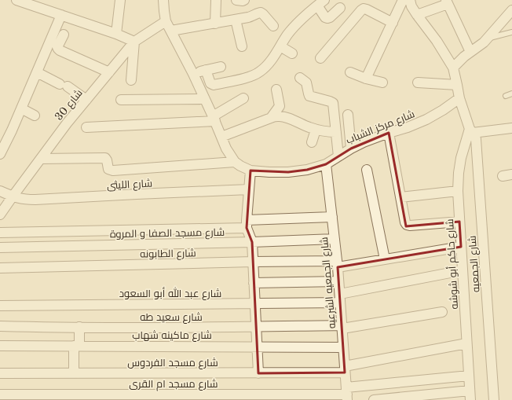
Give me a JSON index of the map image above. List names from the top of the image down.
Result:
{
  "streets": {
    "street": [
      "شارع 30",
      "شارع مركز الشباب",
      "شارع الليثى",
      "شارع مسجد الصفا و المروة",
      "شارع الطابونه",
      "شارع حاكم أبو شوشه",
      "شارع الجمعيه",
      "شارع الجمعيه الشرعيه",
      "شارع عبد الله أبو السعود",
      "شارع سعيد طه",
      "شارع ماكينه شهاب",
      "شارع مسجد الفردوس",
      "شارع مسجد ام القرى"
    ]
  },
  "crossings": [
    ["شارع 30", "شارع الليثى"],
    ["شارع مركز الشباب", "شارع الجمعيه"],
    ["شارع مركز الشباب", "شارع الجمعيه الشرعيه"],
    ["شارع مسجد الصفا و المروة", "شارع الجمعيه الشرعيه"],
    ["شارع الطابونه", "شارع حاكم أبو شوشه"],
    ["شارع الطابونه", "شارع الجمعيه الشرعيه"],
    ["شارع حاكم أبو شوشه", "شارع الجمعيه"],
    ["شارع حاكم أبو شوشه", "شارع عبد الله أبو السعود"],
    ["شارع حاكم أبو شوشه", "شارع مسجد الفردوس"],
    ["شارع حاكم أبو شوشه", "شارع مسجد ام القرى"],
    ["شارع الجمعيه الشرعيه", "شارع عبد الله أبو السعود"],
    ["شارع الجمعيه الشرعيه", "شارع سعيد طه"],
    ["شارع الجمعيه الشرعيه", "شارع ماكينه شهاب"],
    ["شارع الجمعيه الشرعيه", "شارع مسجد الفردوس"],
    ["شارع الجمعيه الشرعيه", "شارع مسجد ام القرى"]
  ]
}
